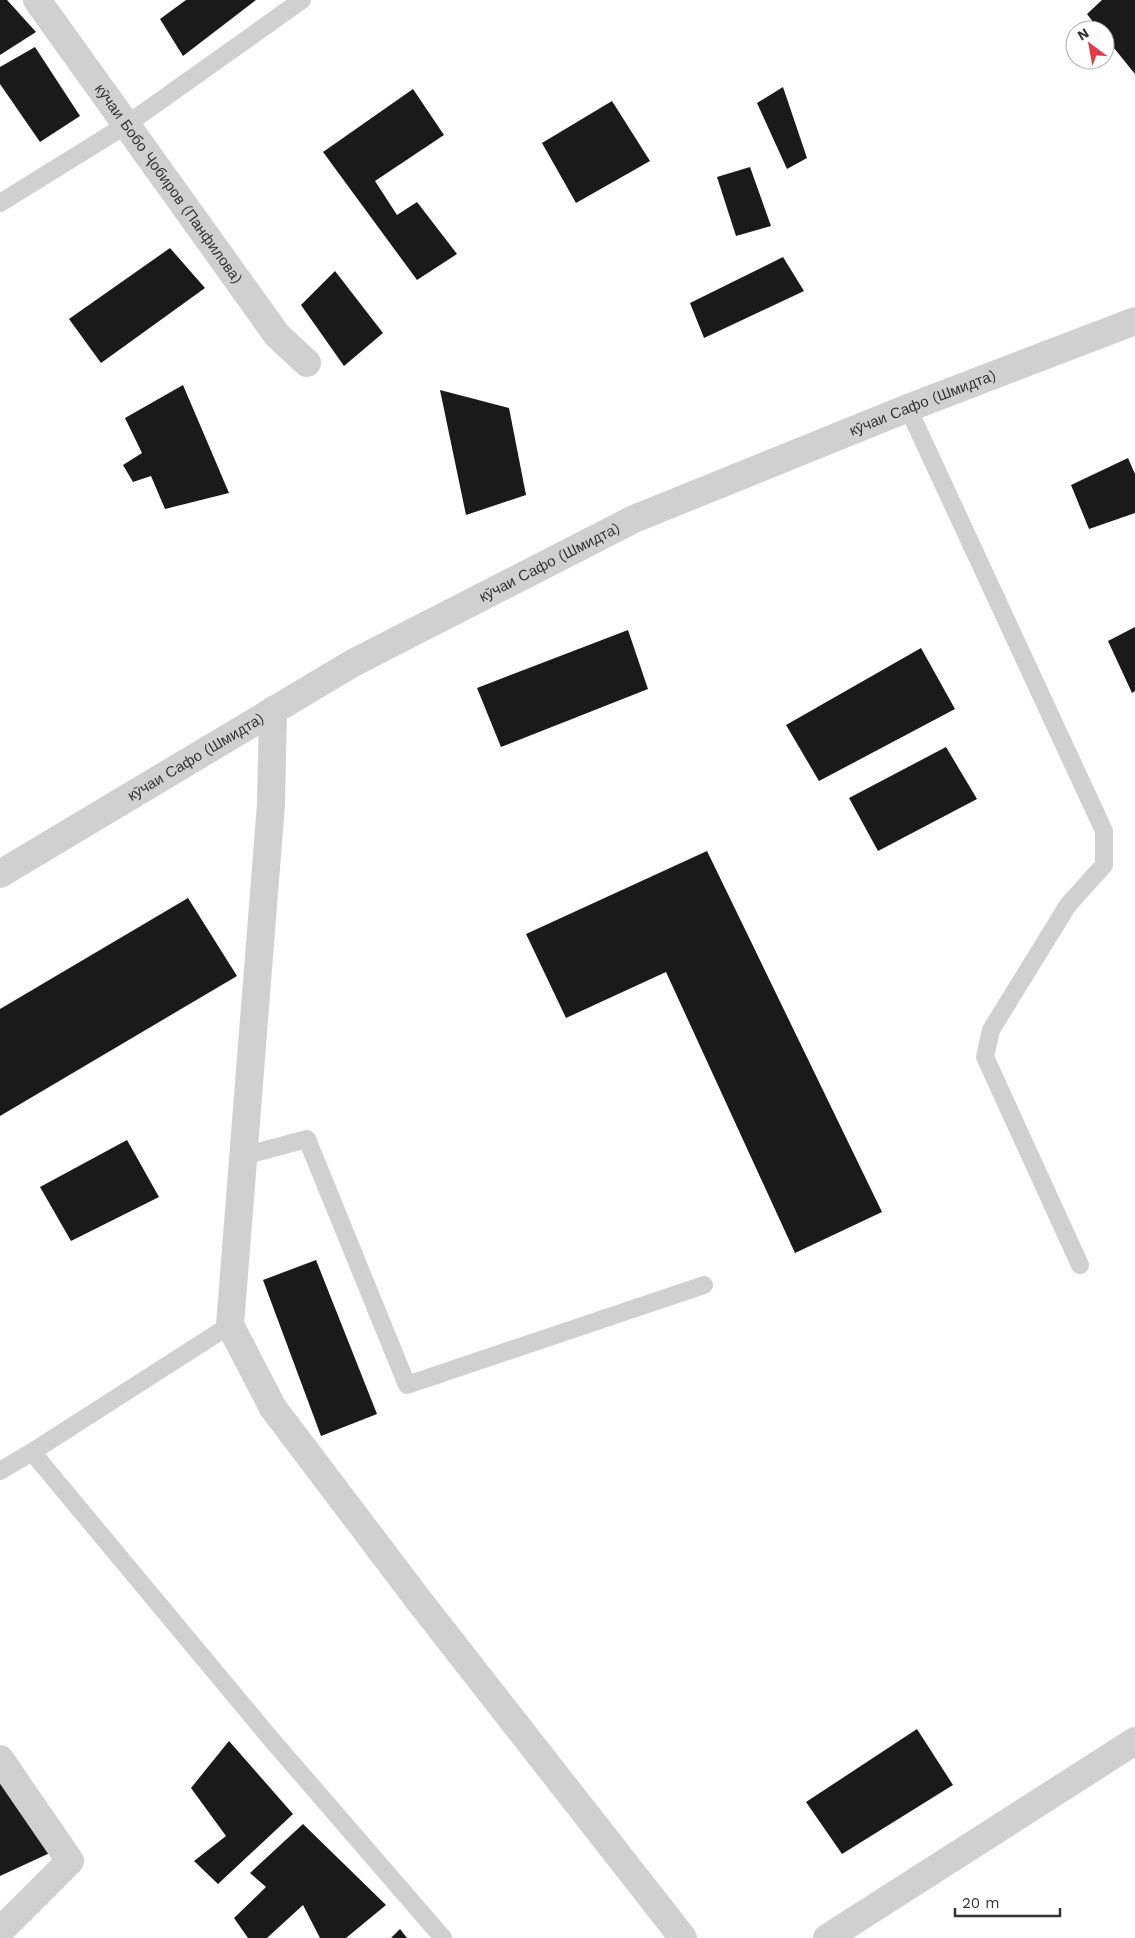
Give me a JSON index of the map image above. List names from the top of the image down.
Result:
{
  "streets": {
    "street": ["кӯчаи Бобо Ҷобиров (Панфилова)", "кӯчаи Сафо (Шмидта)"]
  },
  "scale_bar": "20 m",
  "north": "top left"
}
